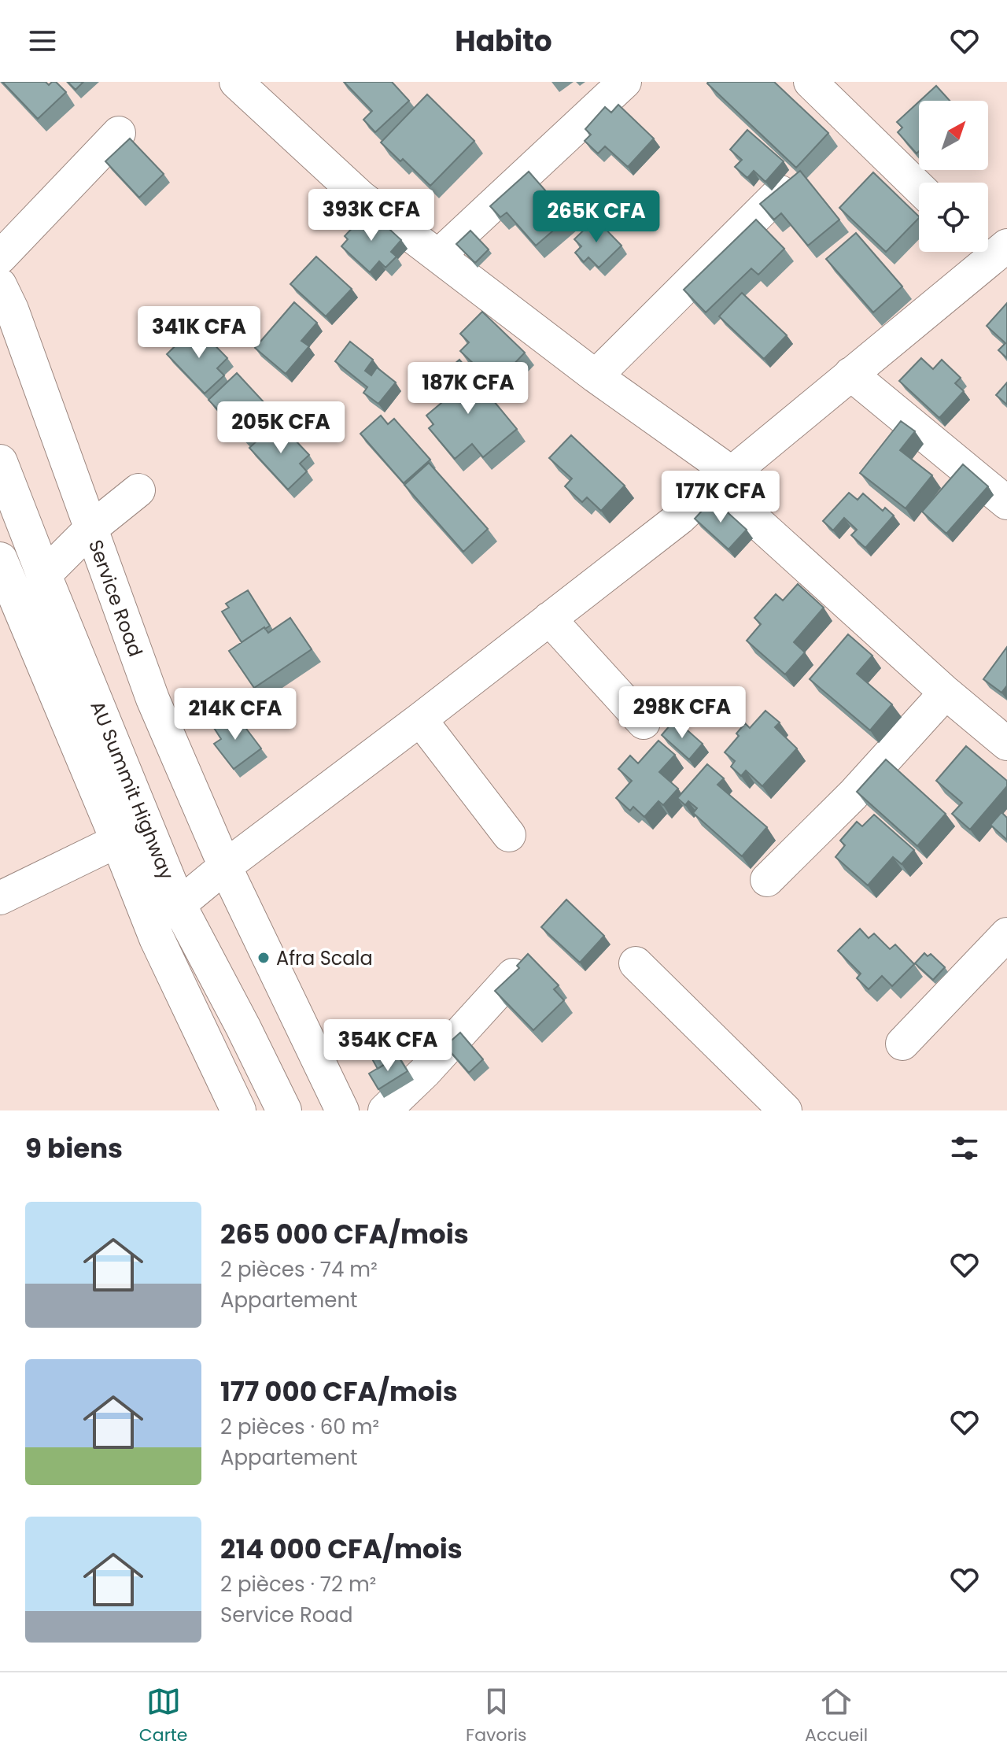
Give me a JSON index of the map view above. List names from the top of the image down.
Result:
{
  "streets": {
    "main road": ["AU Summit Highway"],
    "street": ["Service Road"]
  },
  "places": ["Afra Scala"],
  "north": "top right",
  "page": {
    "header": "Habito",
    "price": [
      "393K CFA",
      "265K CFA",
      "341K CFA",
      "187K CFA",
      "205K CFA",
      "177K CFA",
      "298K CFA",
      "214K CFA",
      "354K CFA"
    ],
    "heading": "9 biens",
    "list": [
      {
        "name": "265 000 CFA/mois",
        "note": "2 pièces · 74 m² · Appartement"
      },
      {
        "name": "177 000 CFA/mois",
        "note": "2 pièces · 60 m² · Appartement"
      },
      {
        "name": "214 000 CFA/mois",
        "note": "2 pièces · 72 m² · Service Road"
      }
    ],
    "tabs": ["Carte", "Favoris", "Accueil"]
  }
}
